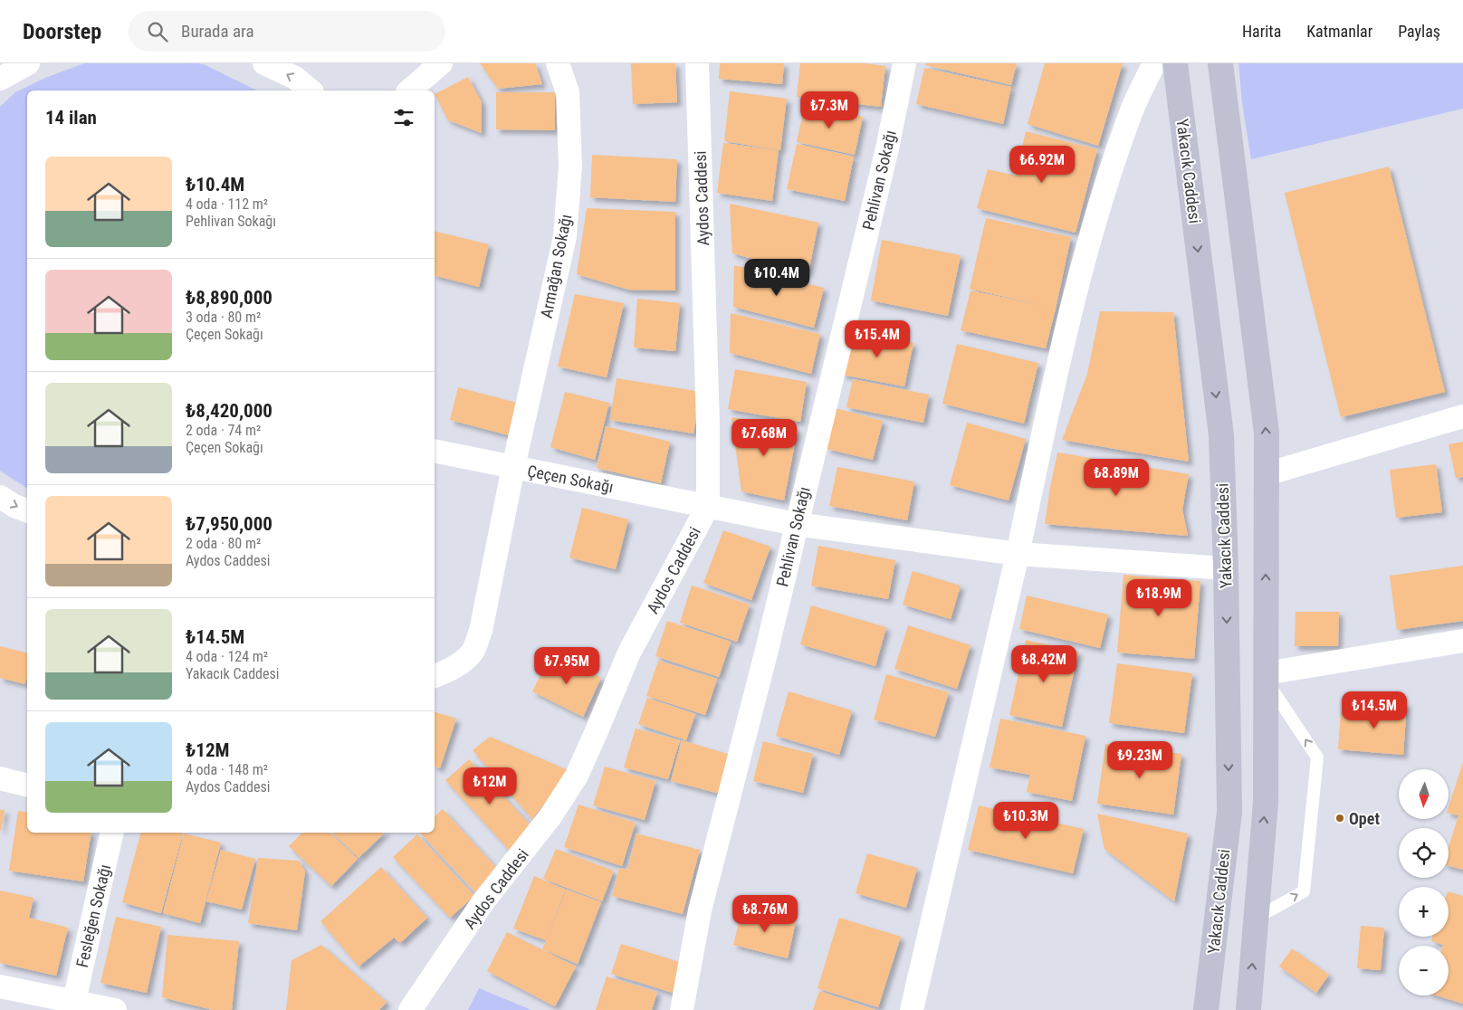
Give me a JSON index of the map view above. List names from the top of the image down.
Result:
{
  "streets": {
    "main road": ["Yakacık Caddesi"],
    "street": [
      "Pehlivan Sokağı",
      "Aydos Caddesi",
      "Armağan Sokağı",
      "Çeçen Sokağı",
      "Fesleğen Sokağı"
    ]
  },
  "crossings": [
    ["Pehlivan Sokağı", "Çeçen Sokağı"],
    ["Aydos Caddesi", "Çeçen Sokağı"],
    ["Armağan Sokağı", "Çeçen Sokağı"]
  ],
  "places": ["Opet"],
  "north": "bottom",
  "page": {
    "header": "Doorstep",
    "search": "Burada ara",
    "nav": ["Harita", "Katmanlar", "Paylaş"],
    "heading": "14 ilan",
    "price": [
      "₺7.3M",
      "₺6.92M",
      "₺10.4M",
      "₺15.4M",
      "₺7.68M",
      "₺8.89M",
      "₺18.9M",
      "₺8.42M",
      "₺7.95M",
      "₺14.5M",
      "₺9.23M",
      "₺12M",
      "₺10.3M",
      "₺8.76M"
    ],
    "list": [
      {
        "name": "₺10.4M",
        "note": "4 oda · 112 m² · Pehlivan Sokağı"
      },
      {
        "name": "₺8,890,000",
        "note": "3 oda · 80 m² · Çeçen Sokağı"
      },
      {
        "name": "₺8,420,000",
        "note": "2 oda · 74 m² · Çeçen Sokağı"
      },
      {
        "name": "₺7,950,000",
        "note": "2 oda · 80 m² · Aydos Caddesi"
      },
      {
        "name": "₺14.5M",
        "note": "4 oda · 124 m² · Yakacık Caddesi"
      },
      {
        "name": "₺12M",
        "note": "4 oda · 148 m² · Aydos Caddesi"
      }
    ],
    "map_buttons": ["+", "−"]
  }
}
